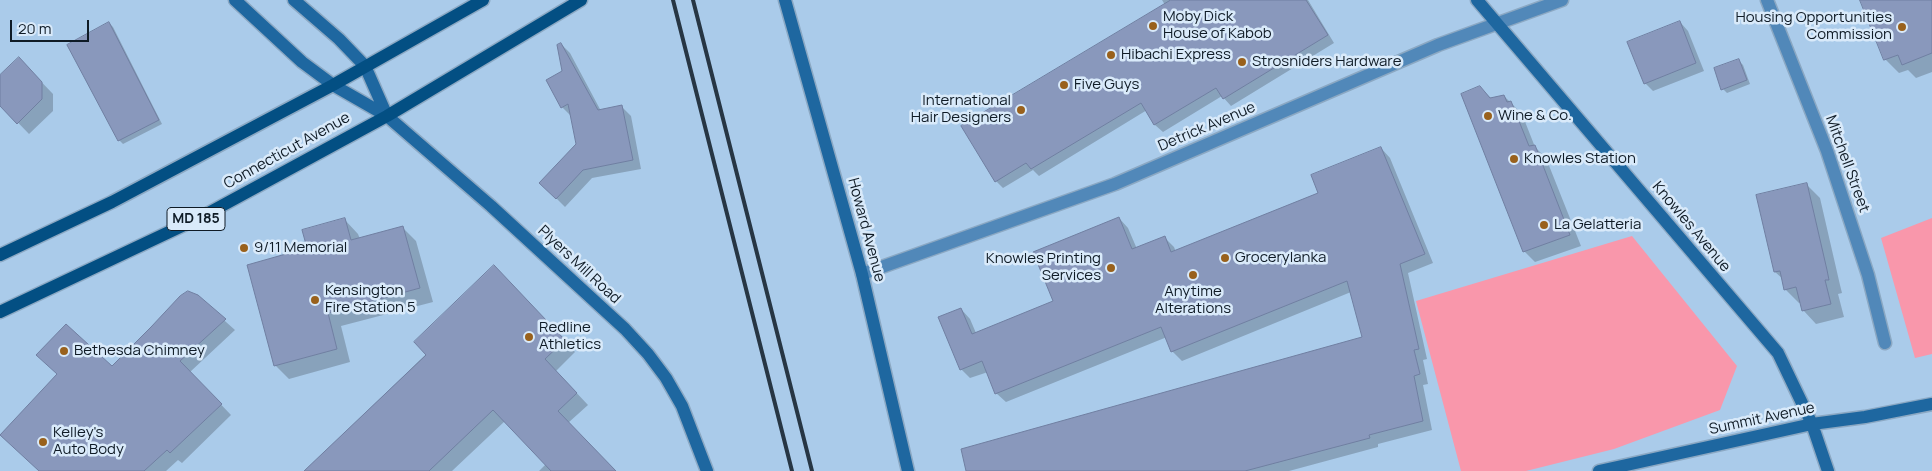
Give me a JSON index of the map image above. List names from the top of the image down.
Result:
{
  "streets": {
    "main road": ["Connecticut Avenue", "MD 185"],
    "street": [
      "Detrick Avenue",
      "Mitchell Street",
      "Knowles Avenue",
      "Howard Avenue",
      "Plyers Mill Road",
      "Summit Avenue"
    ]
  },
  "crossings": [
    ["Detrick Avenue", "Knowles Avenue"],
    ["Detrick Avenue", "Howard Avenue"],
    ["Connecticut Avenue", "Plyers Mill Road"],
    ["Knowles Avenue", "Summit Avenue"]
  ],
  "places": [
    "Moby Dick House of Kabob",
    "Housing Opportunities Commission",
    "Hibachi Express",
    "Strosniders Hardware",
    "Five Guys",
    "International Hair Designers",
    "Wine & Co.",
    "Knowles Station",
    "La Gelatteria",
    "9/11 Memorial",
    "Grocerylanka",
    "Knowles Printing Services",
    "Anytime Alterations",
    "Kensington Fire Station 5",
    "Redline Athletics",
    "Bethesda Chimney",
    "Kelley's Auto Body"
  ],
  "scale_bar": "20 m"
}
